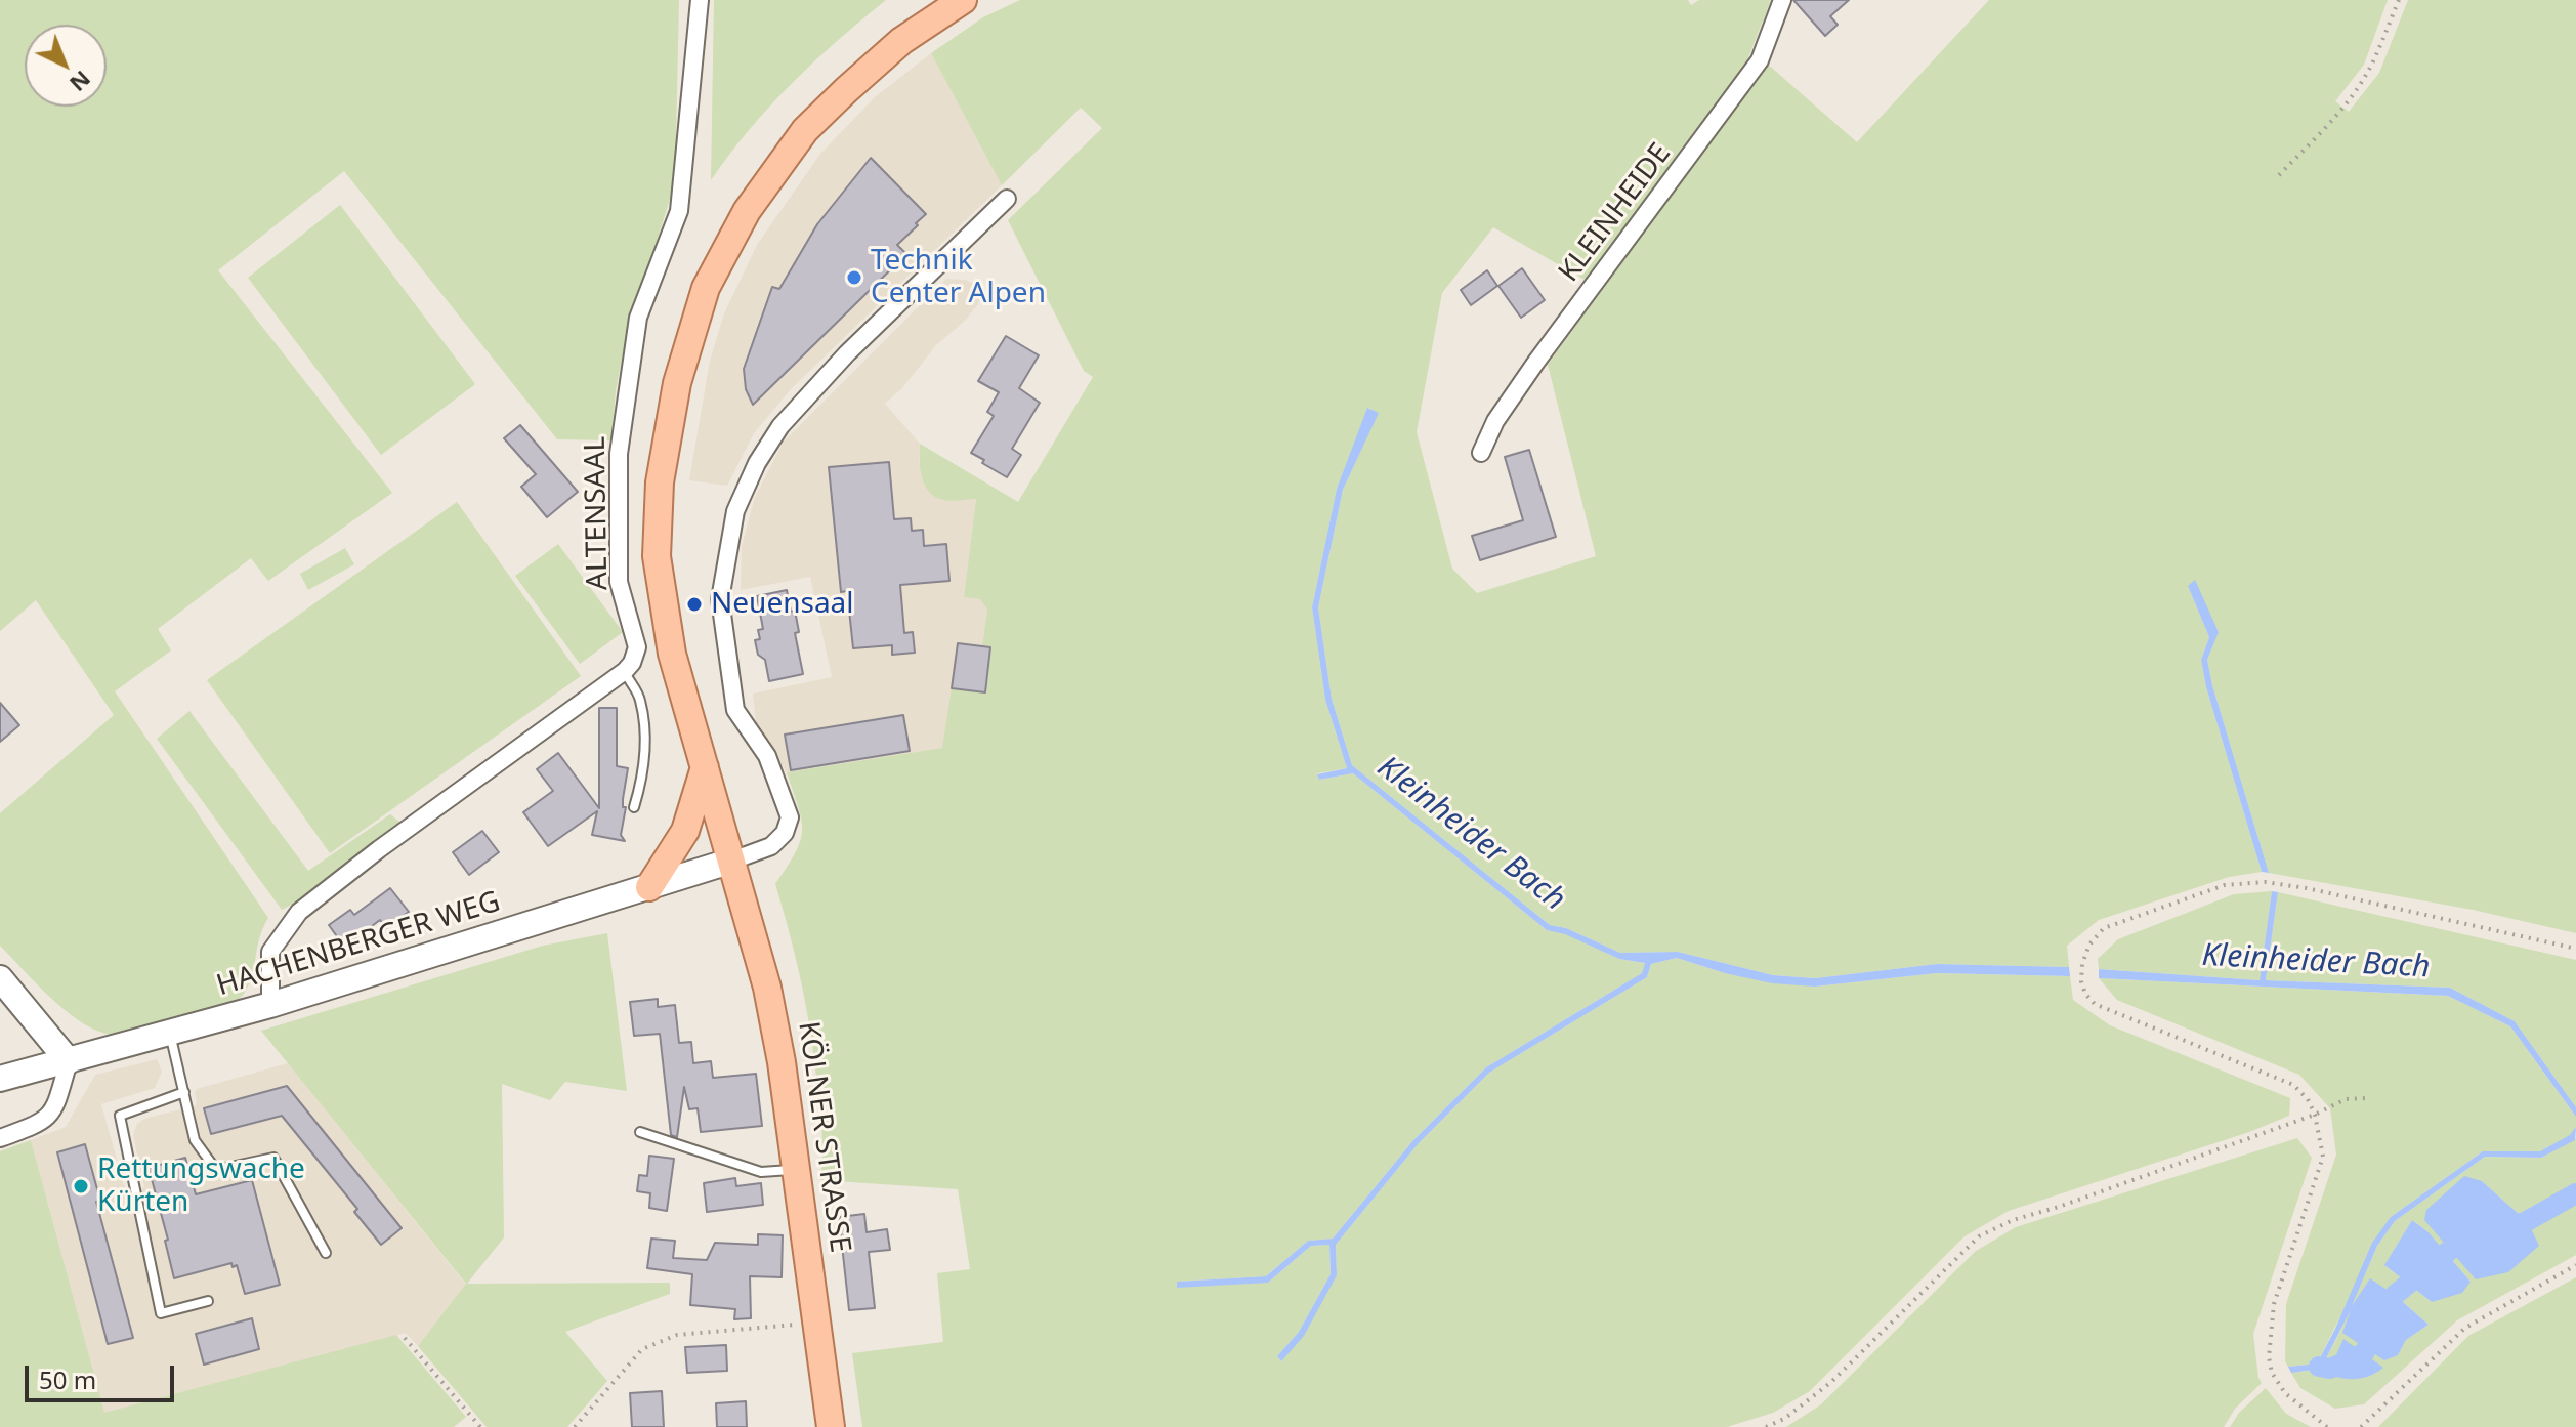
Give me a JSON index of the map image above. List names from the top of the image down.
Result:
{
  "streets": {
    "main road": ["KÖLNER STRASSE"],
    "street": ["KLEINHEIDE", "ALTENSAAL", "HACHENBERGER WEG"]
  },
  "crossings": [
    ["HACHENBERGER WEG", "KÖLNER STRASSE"]
  ],
  "water": ["Kleinheider Bach"],
  "places": ["Technik Center Alpen", "Neuensaal", "Rettungswache Kürten"],
  "scale_bar": "50 m",
  "north": "bottom right"
}
